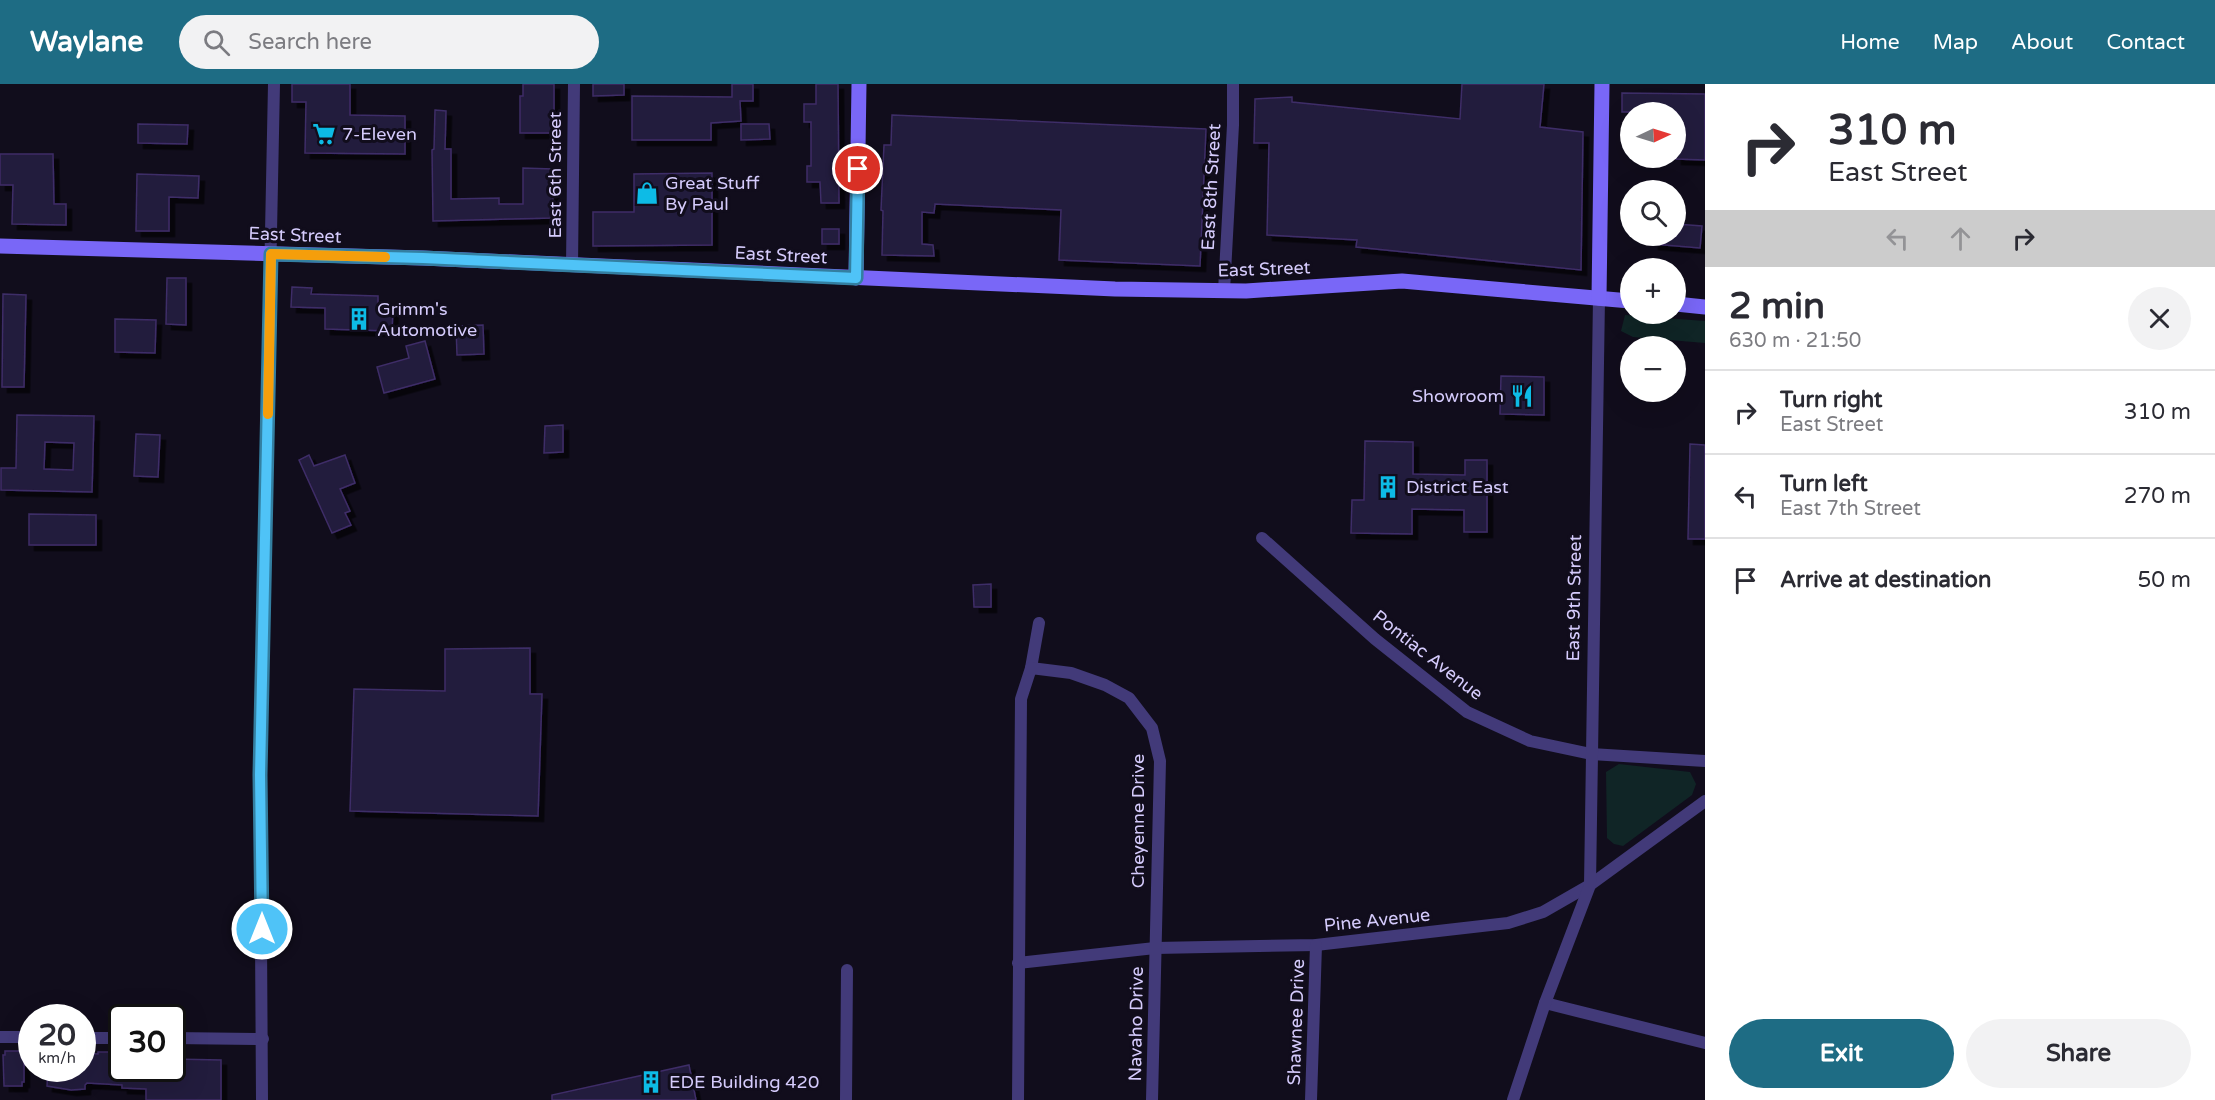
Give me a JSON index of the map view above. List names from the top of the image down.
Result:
{
  "streets": {
    "main road": ["East Street", "East 9th Street"],
    "street": [
      "East 6th Street",
      "East 8th Street",
      "Pontiac Avenue",
      "Cheyenne Drive",
      "Pine Avenue",
      "Shawnee Drive",
      "Navaho Drive"
    ]
  },
  "crossings": [
    ["East 6th Street", "East Street"],
    ["East 8th Street", "East Street"],
    ["East Street", "East 9th Street"],
    ["East 9th Street", "Pontiac Avenue"],
    ["East 9th Street", "Pine Avenue"],
    ["Cheyenne Drive", "Pine Avenue"],
    ["Cheyenne Drive", "Navaho Drive"],
    ["Pine Avenue", "Shawnee Drive"],
    ["Pine Avenue", "Navaho Drive"]
  ],
  "places": {
    "supermarket": ["7-Eleven"],
    "shop": ["Great Stuff By Paul"],
    "building": ["Grimm's Automotive", "District East", "EDE Building 420"],
    "restaurant": ["Showroom"]
  },
  "north": "right",
  "page": {
    "header": "Waylane",
    "search": "Search here",
    "nav": [
      "Home",
      "Map",
      "About",
      "Contact"
    ],
    "turn": ["310 m", "East Street"],
    "map_buttons": ["+", "−"],
    "heading": ["2 min", "630 m · 21:50"],
    "list": [
      {
        "name": "Turn right",
        "note": "East Street",
        "value": "310 m"
      },
      {
        "name": "Turn left",
        "note": "East 7th Street",
        "value": "270 m"
      },
      {
        "name": "Arrive at destination",
        "value": "50 m"
      }
    ],
    "speed": "20 km/h",
    "limit": "30",
    "buttons": ["Exit", "Share"]
  }
}
